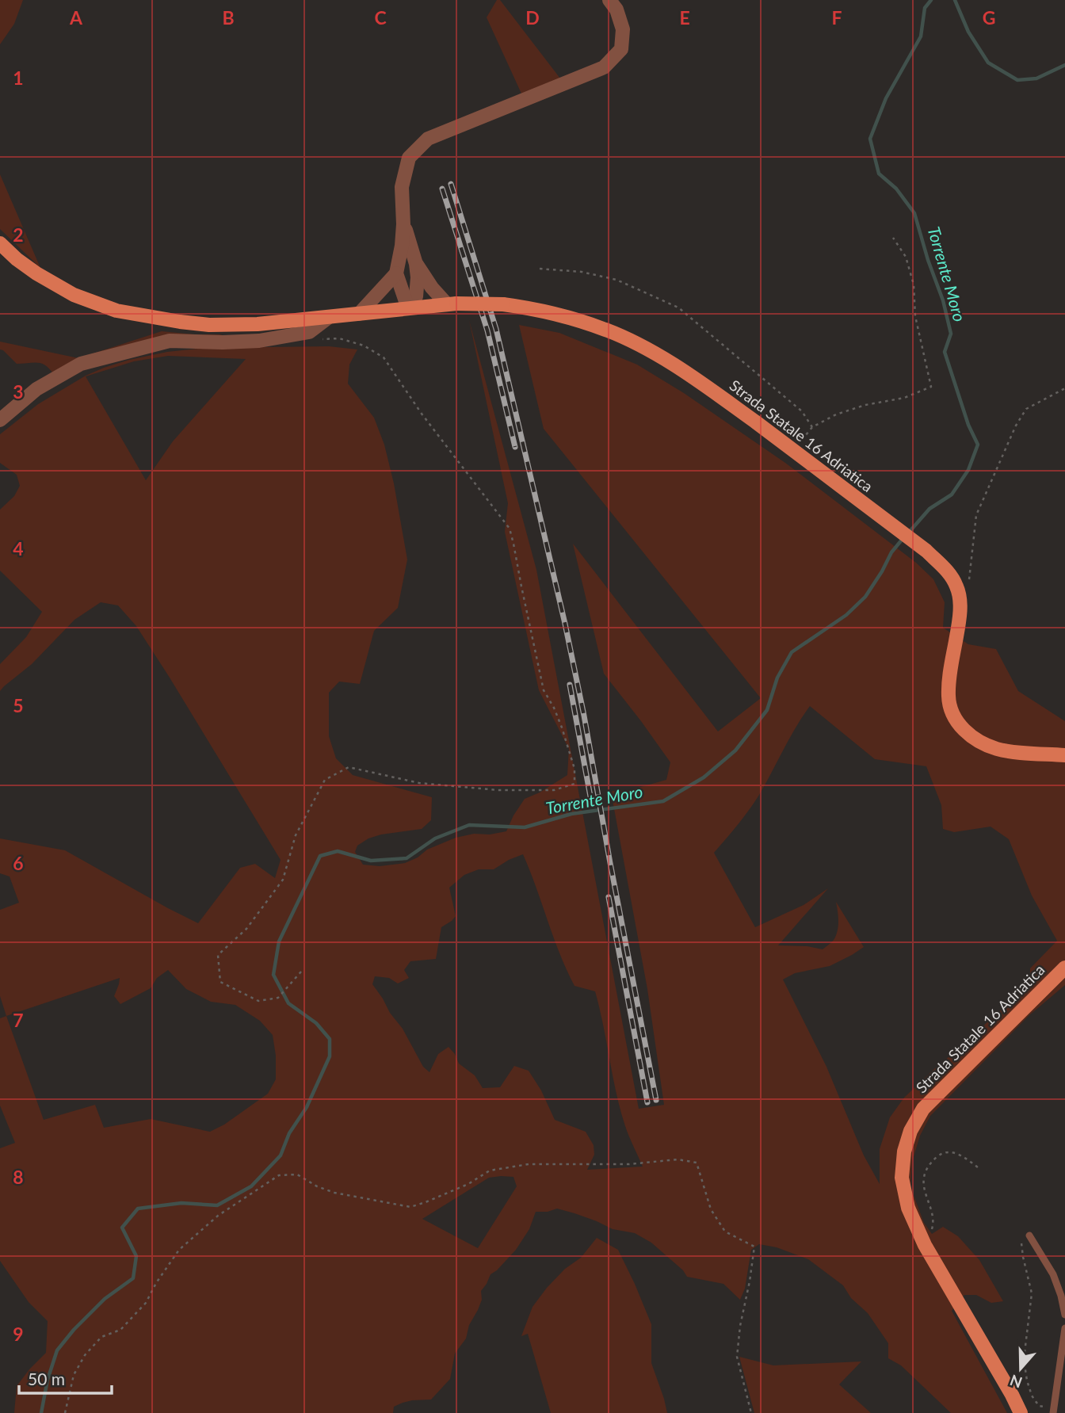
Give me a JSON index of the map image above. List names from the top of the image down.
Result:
{
  "streets": {
    "main road": ["Strada Statale 16 Adriatica"]
  },
  "water": ["Torrente Moro"],
  "scale_bar": "50 m",
  "north": "bottom",
  "grid": {
    "columns": [
      "A",
      "B",
      "C",
      "D",
      "E",
      "F",
      "G"
    ],
    "rows": [
      "1",
      "2",
      "3",
      "4",
      "5",
      "6",
      "7",
      "8",
      "9"
    ]
  }
}
